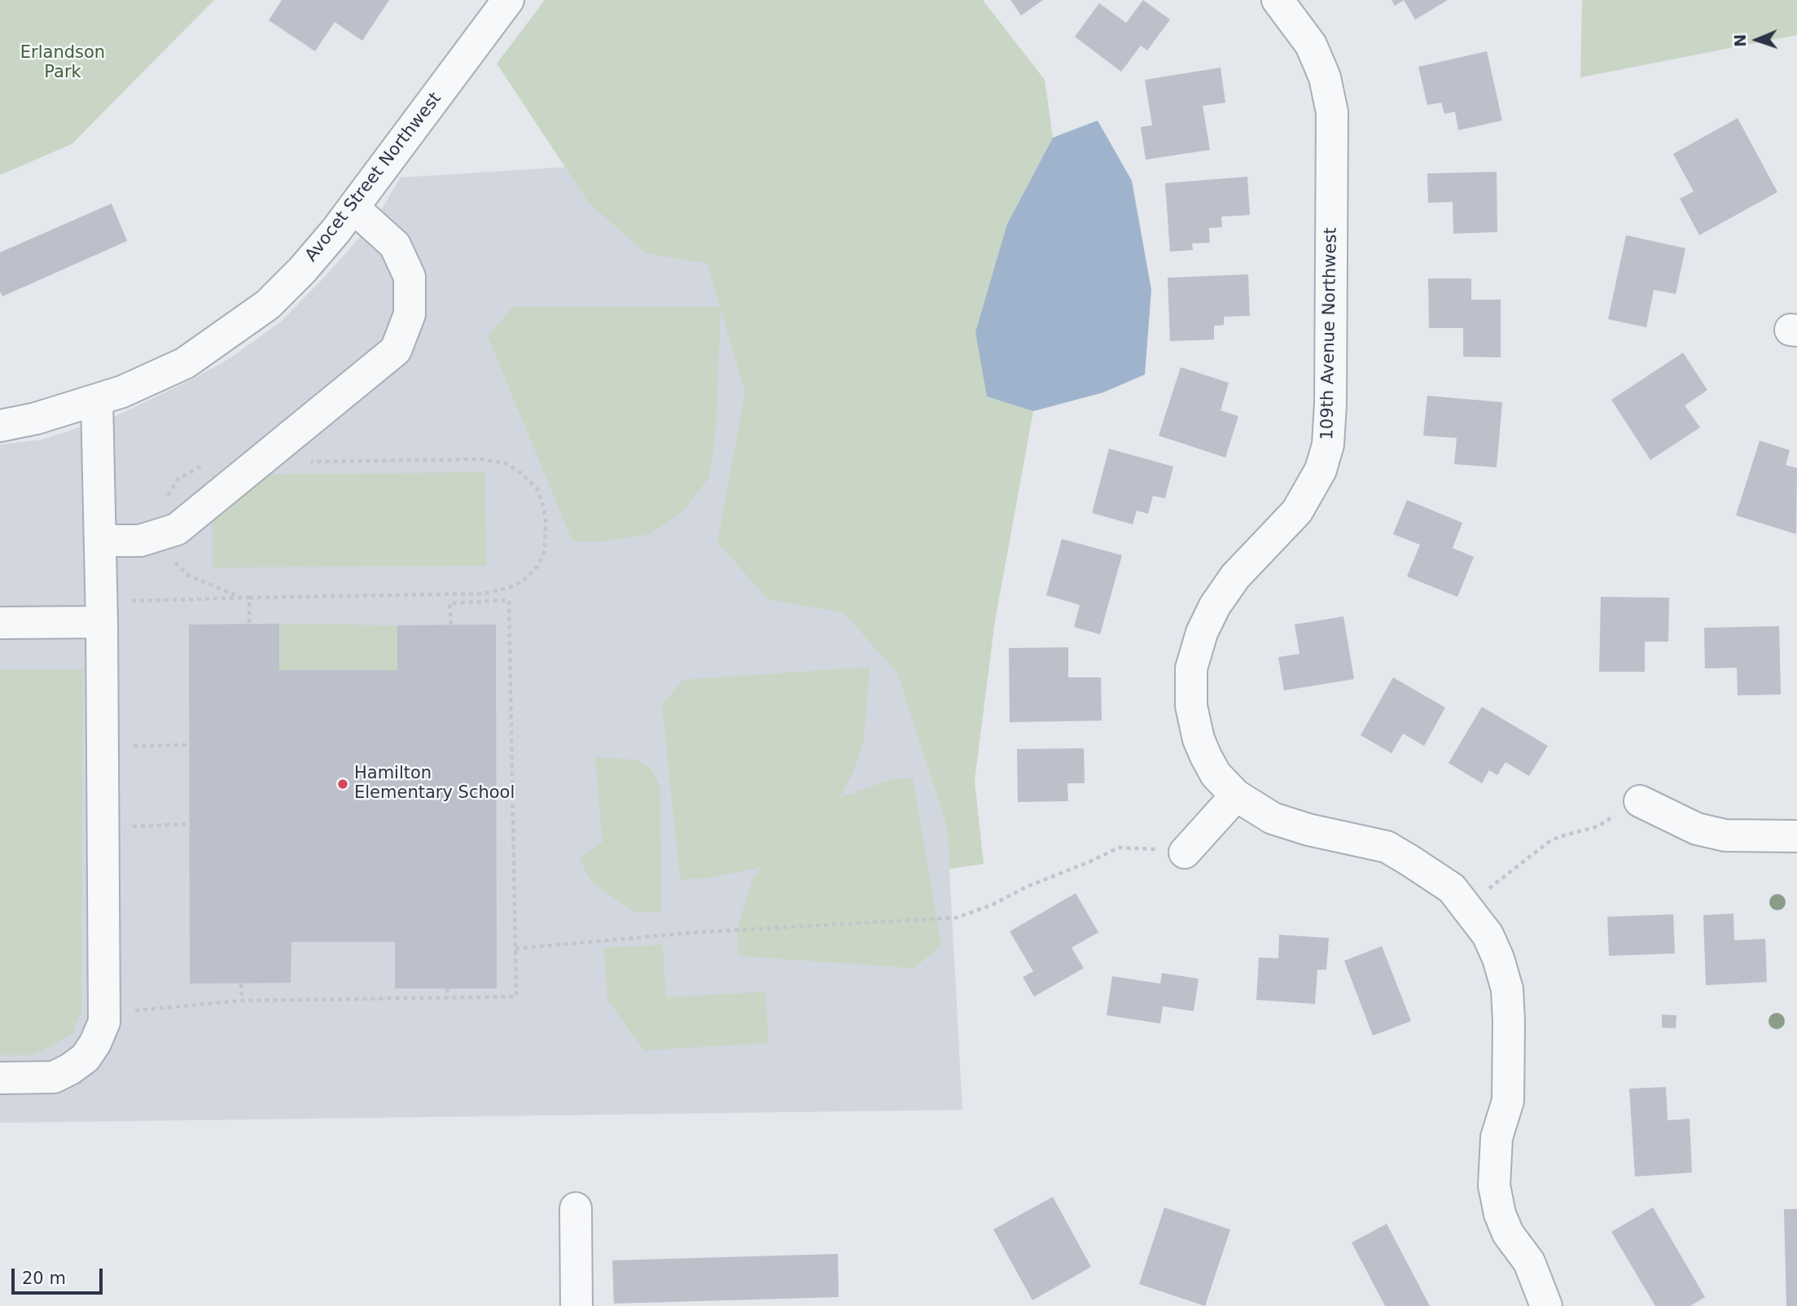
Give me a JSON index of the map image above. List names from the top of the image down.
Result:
{
  "streets": {
    "street": ["Avocet Street Northwest", "109th Avenue Northwest"]
  },
  "parks": ["Erlandson Park"],
  "places": ["Hamilton Elementary School"],
  "scale_bar": "20 m",
  "north": "left"
}
